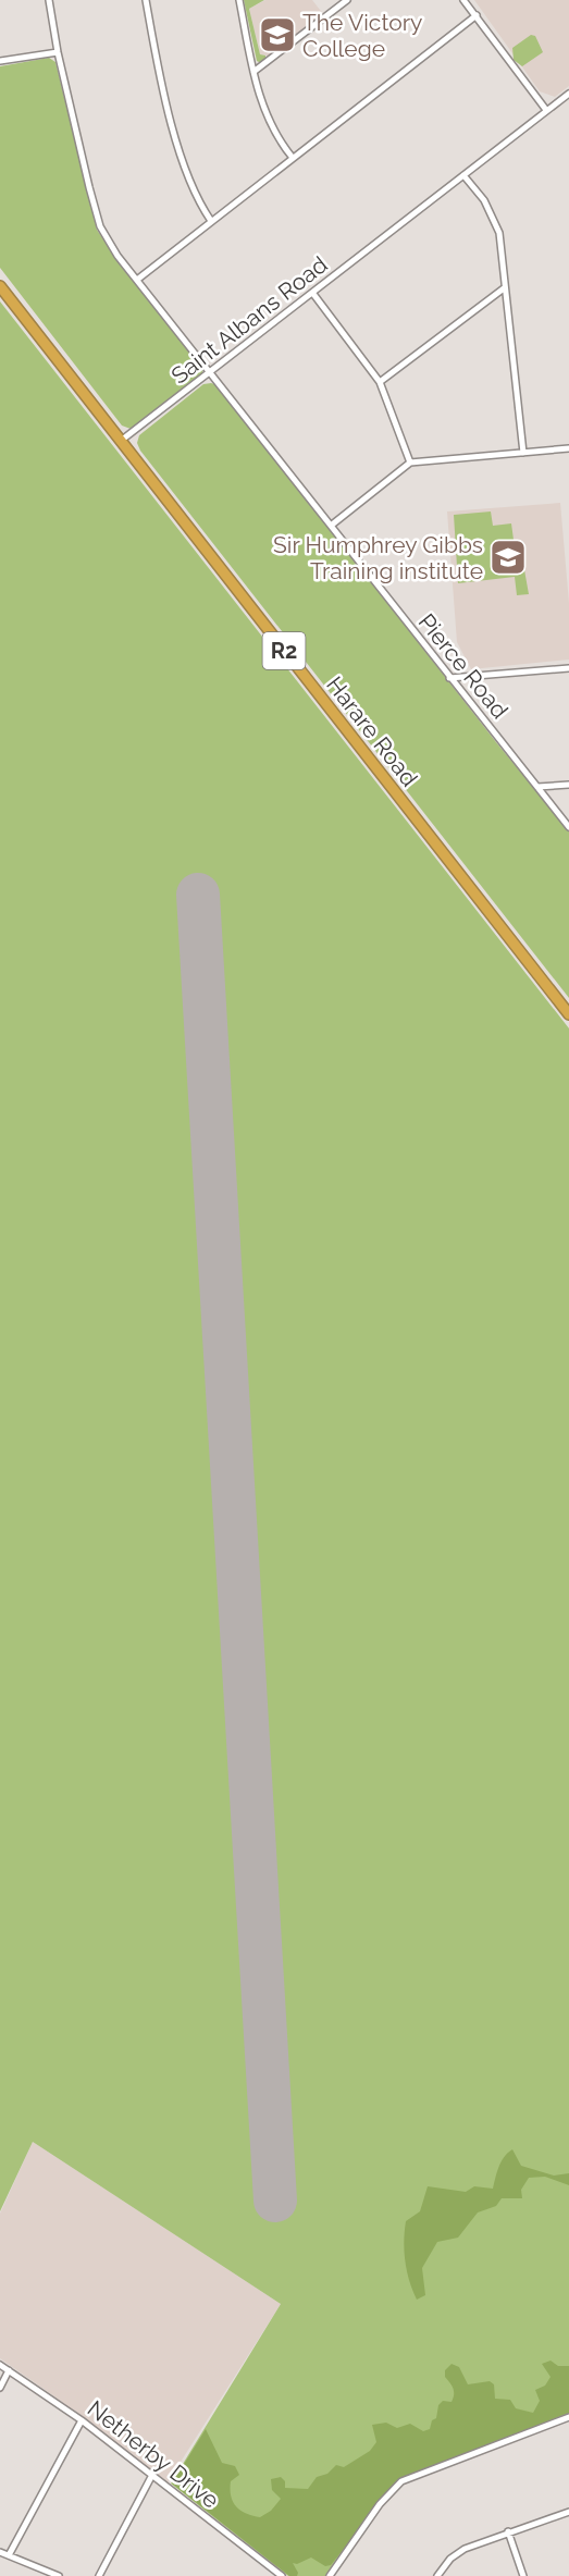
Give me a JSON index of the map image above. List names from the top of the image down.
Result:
{
  "streets": {
    "highway": ["R2", "Harare Road"],
    "street": ["Saint Albans Road", "Pierce Road", "Netherby Drive"]
  },
  "crossings": [
    ["Saint Albans Road", "Pierce Road"],
    ["Saint Albans Road", "Harare Road"]
  ],
  "places": {
    "school or university": ["The Victory College", "Sir Humphrey Gibbs Training institute"]
  }
}
